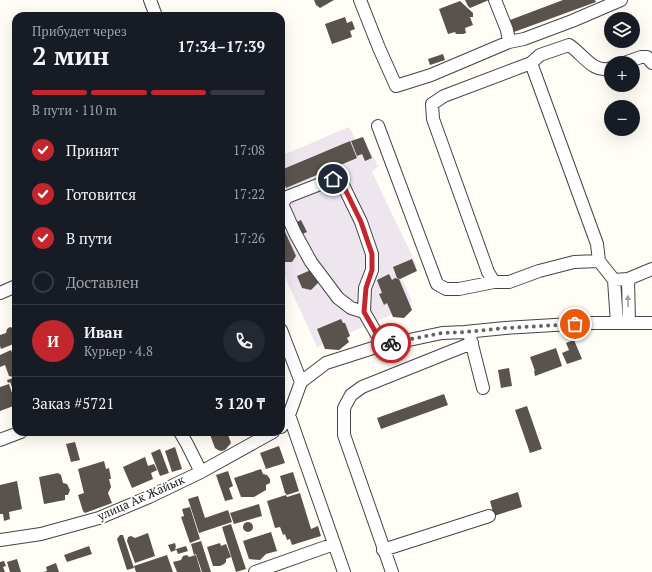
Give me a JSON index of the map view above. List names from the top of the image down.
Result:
{
  "streets": {
    "street": ["улица Ак Жайык"]
  },
  "page": {
    "map_buttons": ["+", "−"],
    "heading": ["2 мин", "Прибудет через", "17:34–17:39"],
    "panel": [
      "Иван",
      "Курьер · 4.8",
      "Заказ #5721",
      "3 120 ₸"
    ],
    "bar": "В пути · 110 m",
    "list": [
      ["Принят", "17:08"],
      ["Готовится", "17:22"],
      ["В пути", "17:26"],
      "Доставлен"
    ],
    "round": "И"
  }
}
